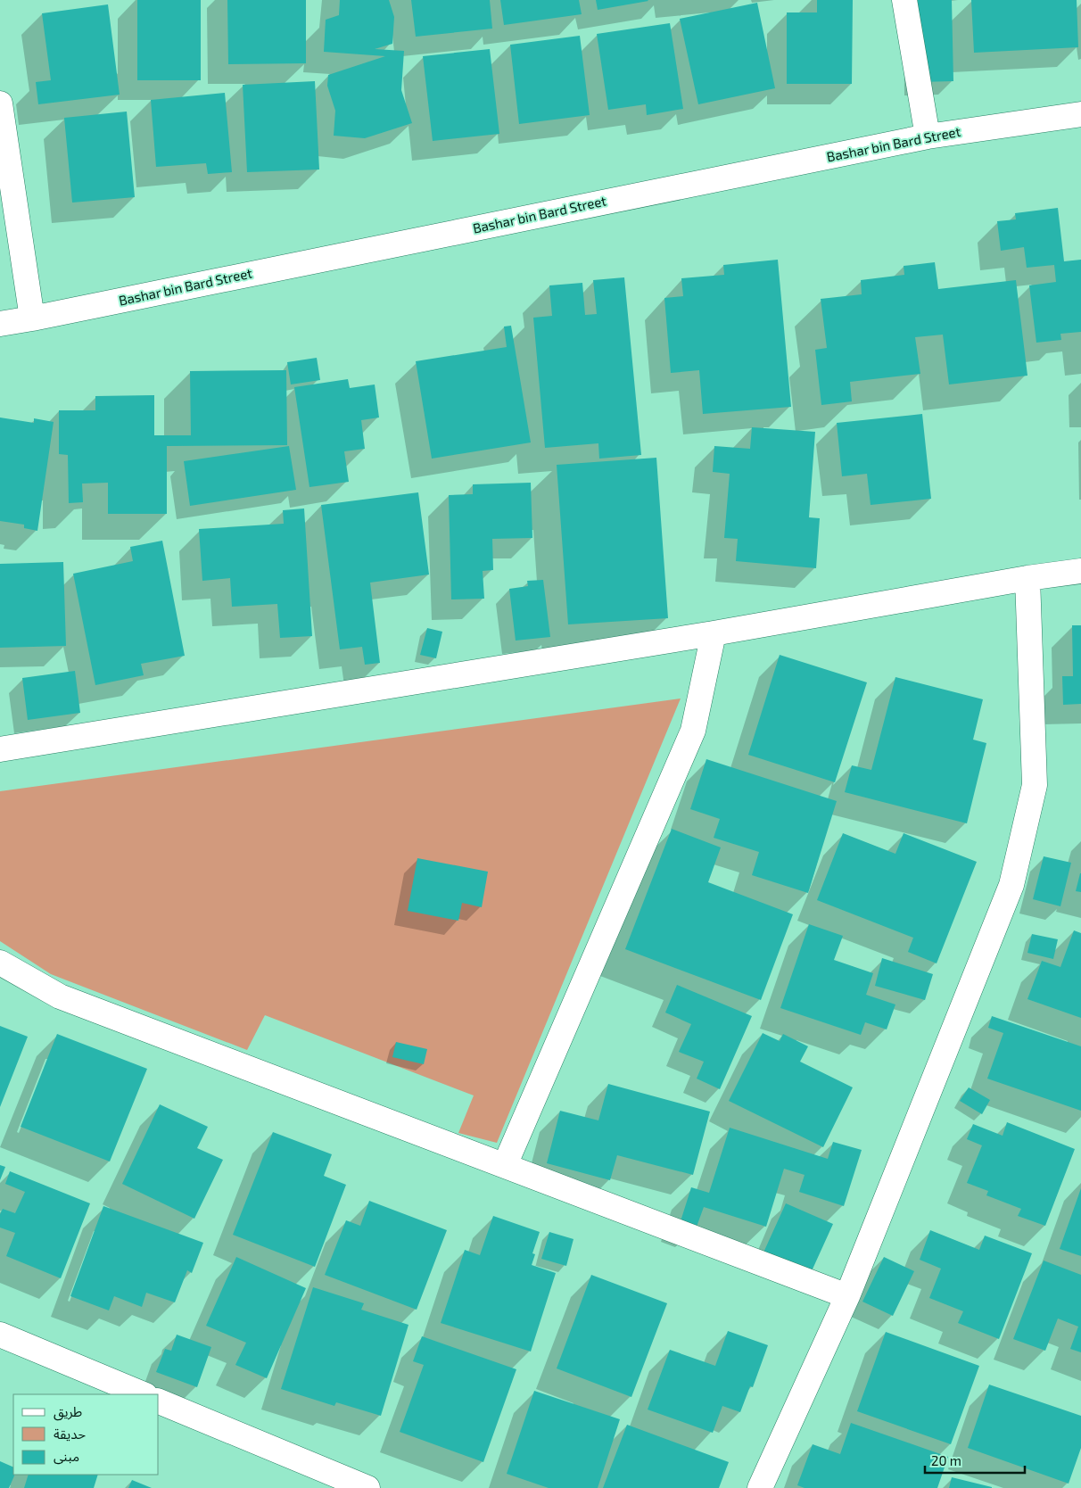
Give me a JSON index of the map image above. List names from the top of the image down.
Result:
{
  "streets": {
    "street": ["Bashar bin Bard Street"]
  },
  "legend": ["طريق", "حديقة", "مبنى"],
  "scale_bar": "20 m"
}
